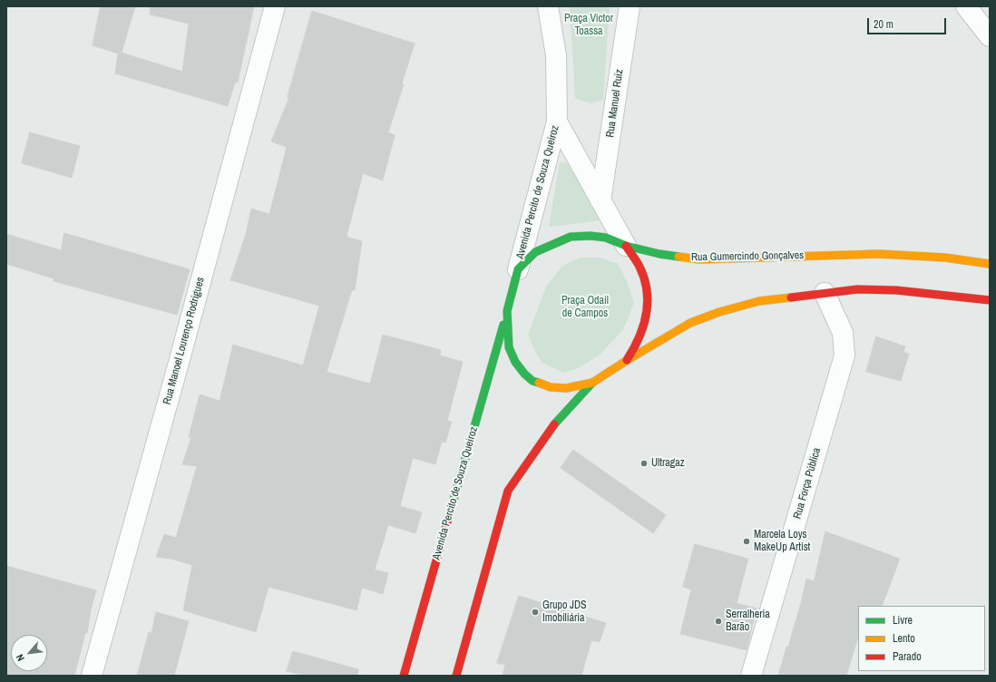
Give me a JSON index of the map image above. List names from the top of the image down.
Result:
{
  "streets": {
    "main road": ["Avenida Percito de Souza Queiroz", "Rua Gumercindo Gonçalves"],
    "street": ["Rua Manuel Ruiz", "Rua Manoel Lourenço Rodrigues", "Rua Força Pública"]
  },
  "crossings": [
    ["Avenida Percito de Souza Queiroz", "Rua Gumercindo Gonçalves"]
  ],
  "parks": ["Praça Victor Toassa", "Praça Odail de Campos"],
  "places": [
    "Ultragaz",
    "Marcela Loys MakeUp Artist",
    "Grupo JDS Imobiliária",
    "Serralheria Barão"
  ],
  "legend": ["Livre", "Lento", "Parado"],
  "scale_bar": "20 m",
  "north": "bottom left"
}
